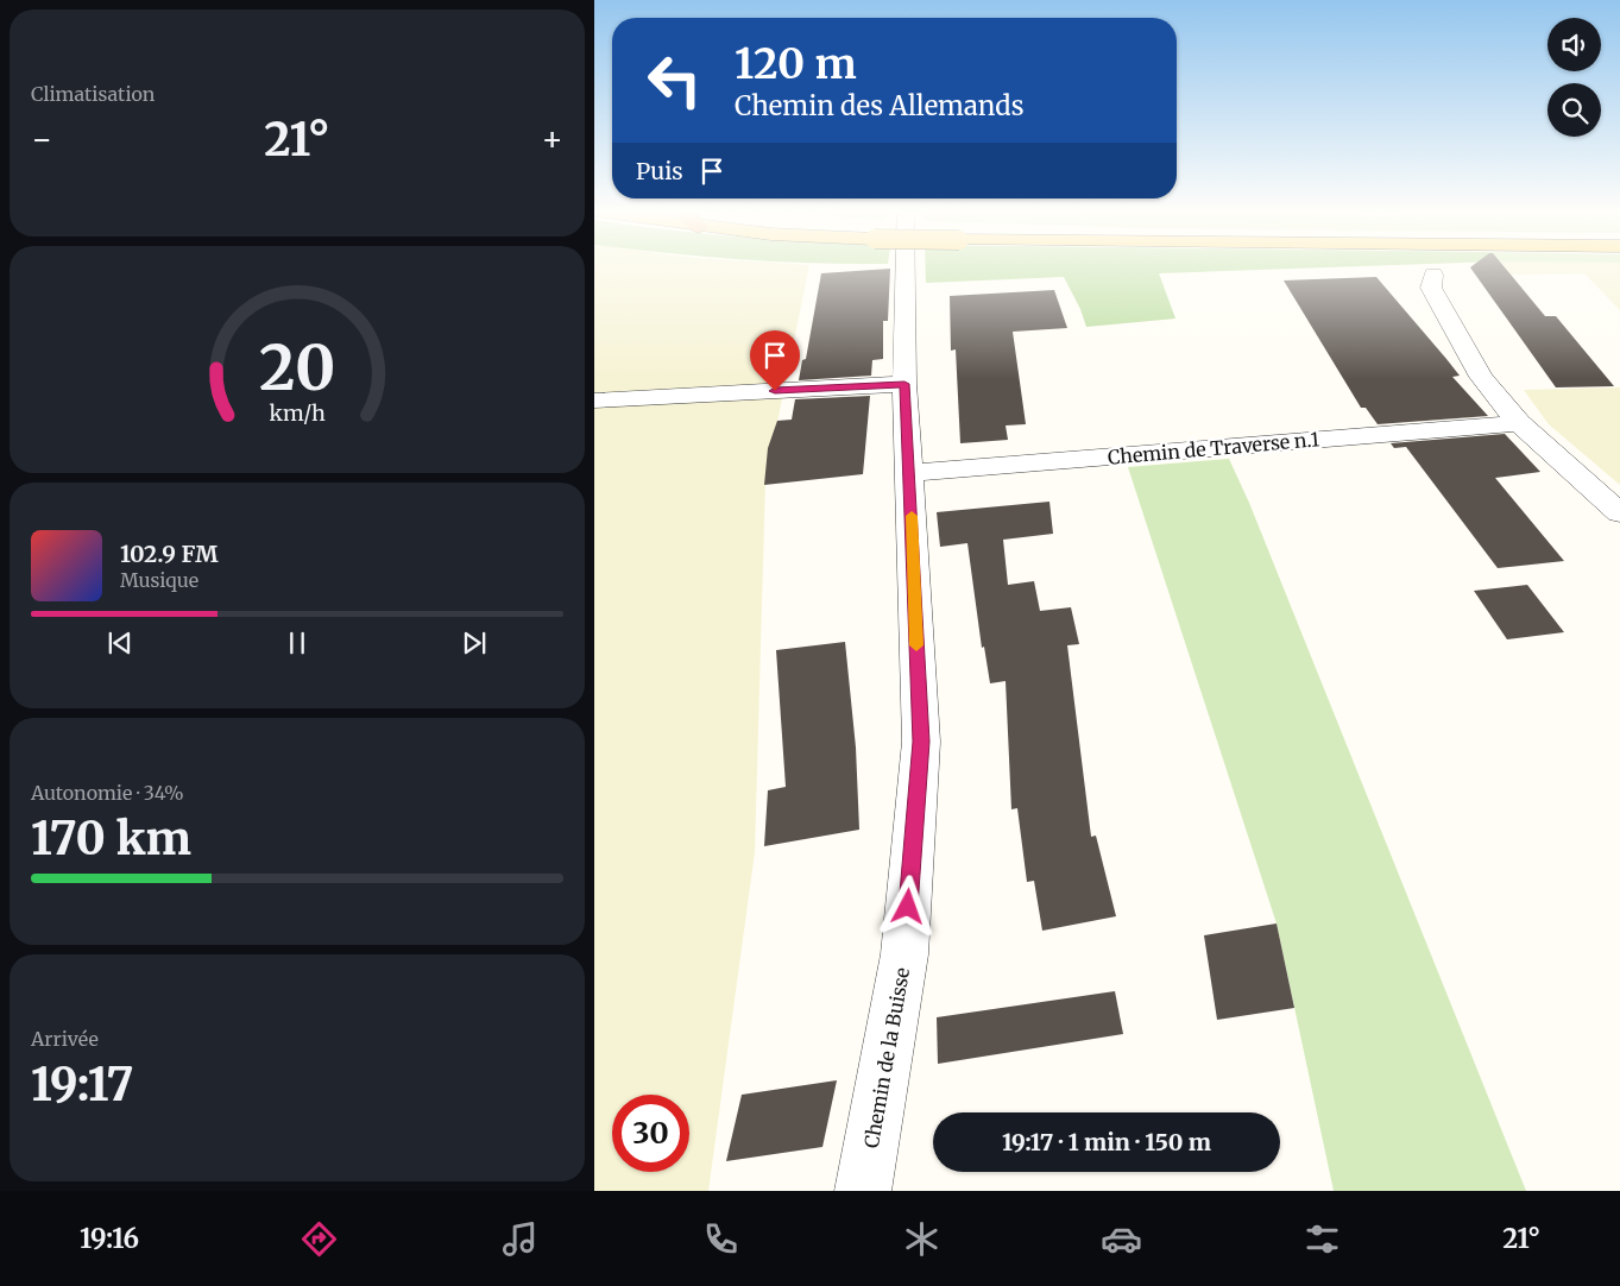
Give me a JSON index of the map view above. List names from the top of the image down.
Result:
{
  "streets": {
    "street": ["Chemin de Traverse n.1", "Chemin de la Buisse"]
  },
  "crossings": [
    ["Chemin de Traverse n.1", "Chemin de la Buisse"]
  ],
  "page": {
    "tile": [
      "Climatisation",
      ["Autonomie · 34%", "170 km"],
      ["Arrivée", "19:17"]
    ],
    "turn": ["120 m", "Chemin des Allemands"],
    "heat": ["−", "21°", "+"],
    "then": "Puis",
    "song": ["102.9 FM", "Musique"],
    "limit": "30",
    "trip": "19:17 · 1 min · 150 m",
    "tabs": ["19:16", "21°"],
    "gauge": ["20", "km/h"]
  }
}
